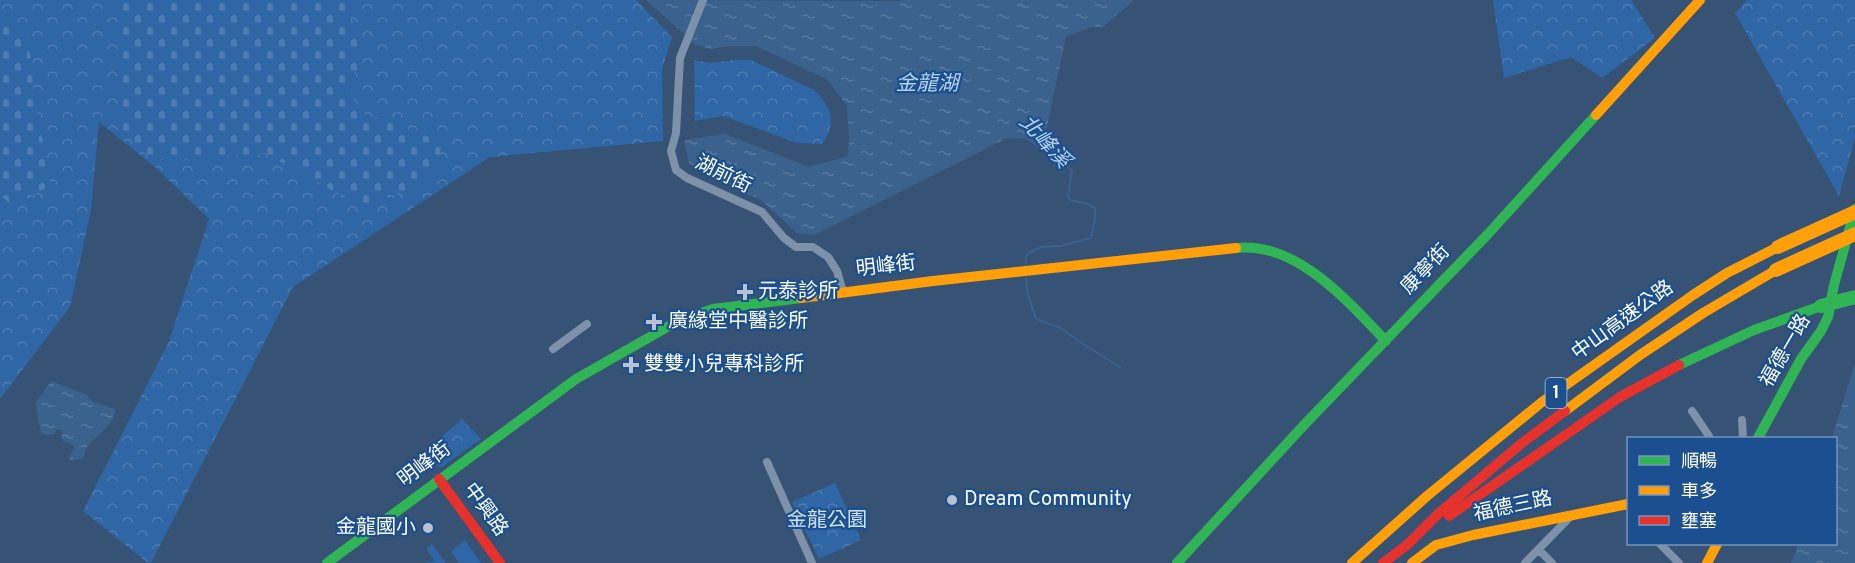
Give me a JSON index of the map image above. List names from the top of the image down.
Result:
{
  "streets": {
    "main road": [
      "明峰街",
      "康寧街",
      "中山高速公路",
      "福德一路",
      "1",
      "福德三路",
      "中興路"
    ],
    "street": ["湖前街"]
  },
  "crossings": [
    ["湖前街", "明峰街"],
    ["明峰街", "康寧街"],
    ["明峰街", "中興路"],
    ["中山高速公路", "福德一路"]
  ],
  "water": ["金龍湖", "北峰溪"],
  "parks": ["金龍公園"],
  "places": {
    "health": ["元泰診所", "廣緣堂中醫診所", "雙雙小兒專科診所"],
    "other": ["Dream Community", "金龍國小"]
  },
  "legend": ["順暢", "車多", "壅塞"]
}
